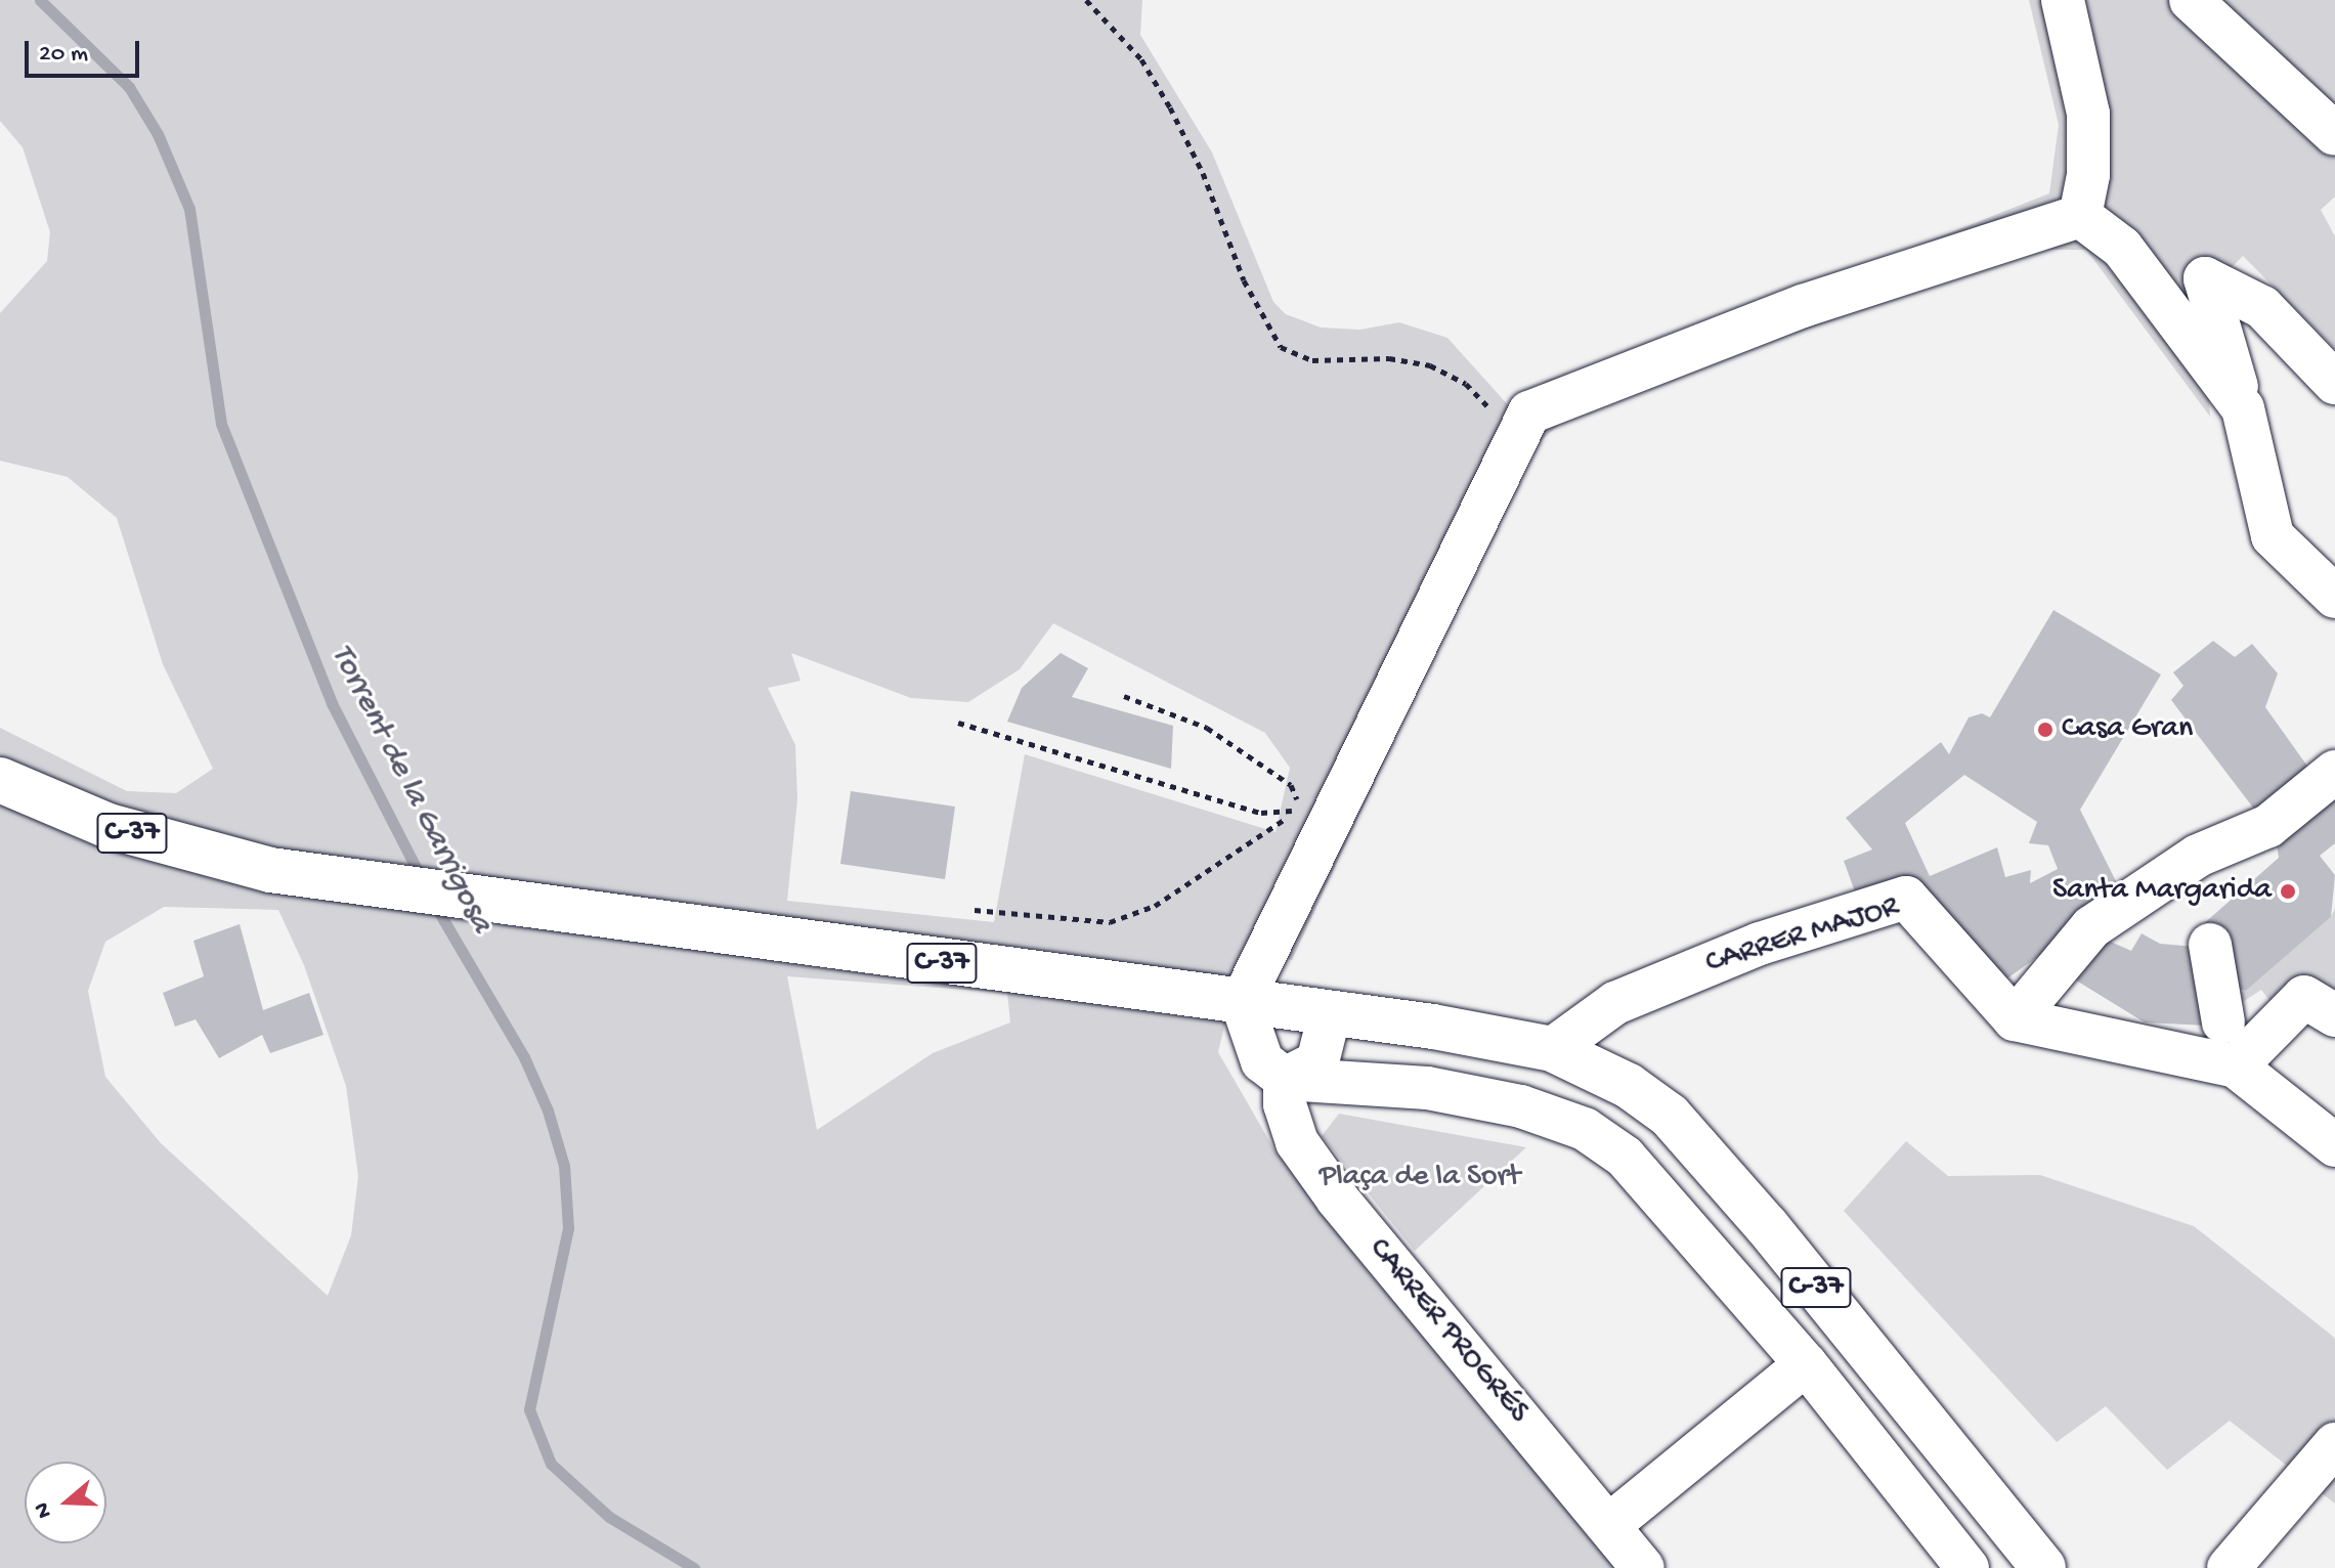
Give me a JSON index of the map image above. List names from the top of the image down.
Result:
{
  "streets": {
    "main road": ["C-37"],
    "street": ["CARRER MAJOR", "CARRER PROGRÉS"]
  },
  "crossings": [
    ["C-37", "CARRER MAJOR"]
  ],
  "water": ["Torrent de la Garrigosa"],
  "parks": ["Plaça de la Sort"],
  "places": ["Casa Gran", "Santa Margarida"],
  "scale_bar": "20 m",
  "north": "left"
}
